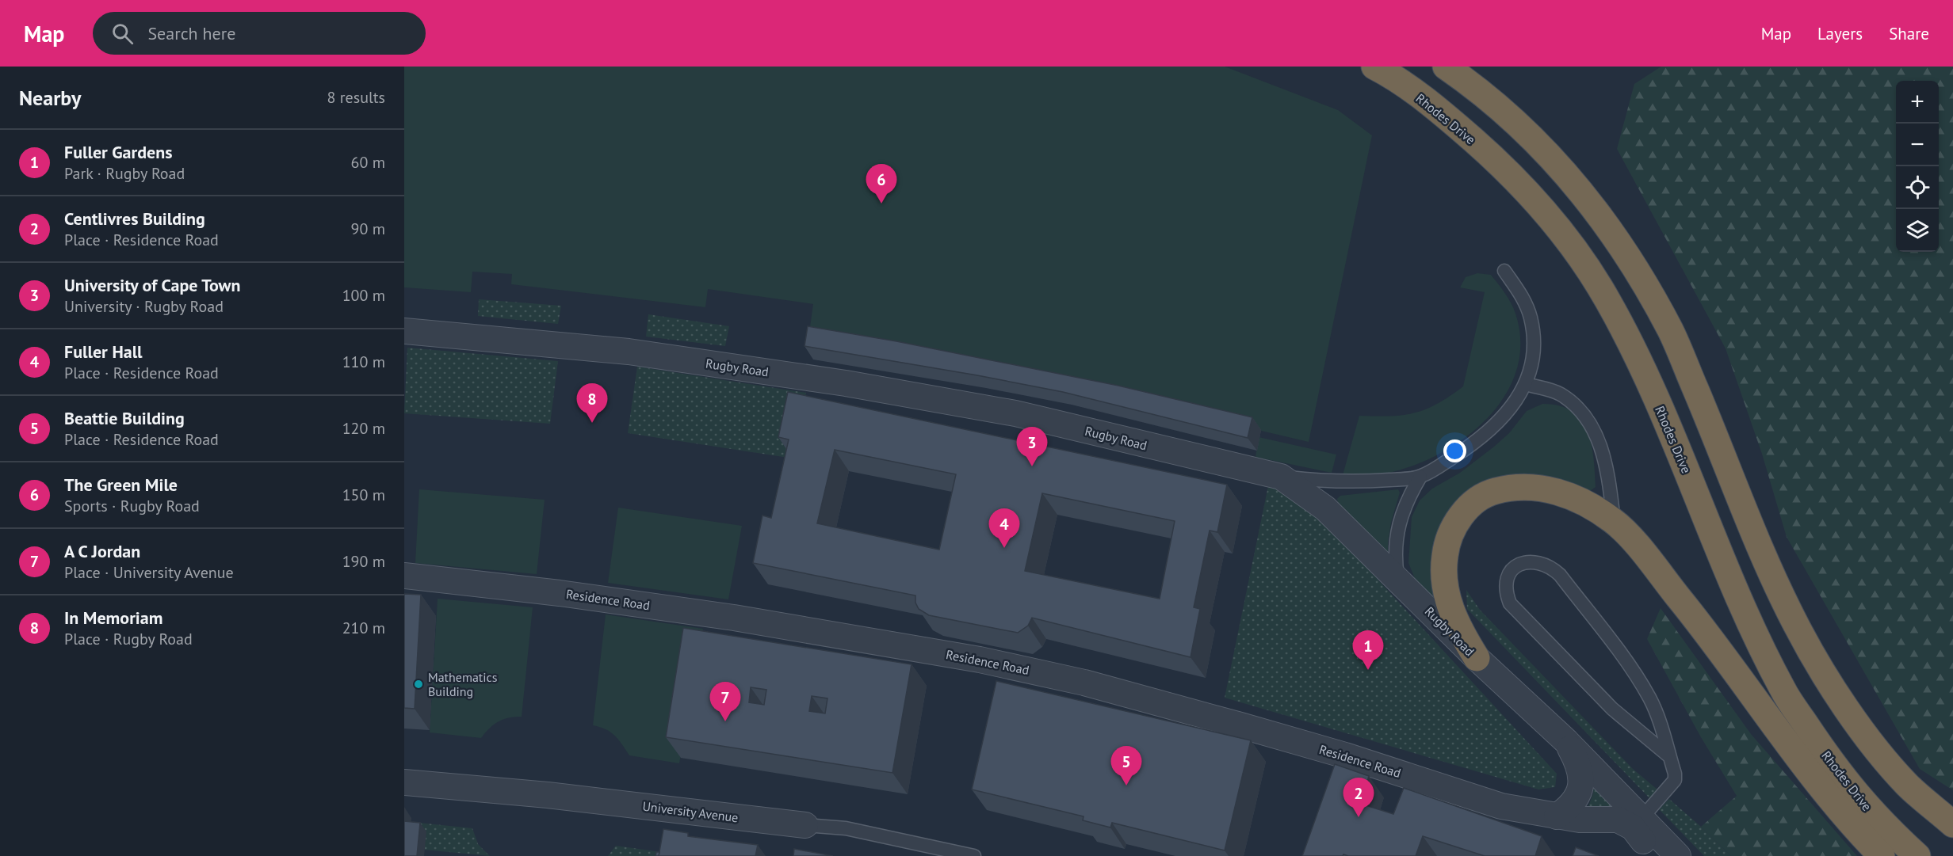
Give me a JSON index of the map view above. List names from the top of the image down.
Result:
{
  "streets": {
    "highway": ["Rhodes Drive"],
    "street": ["Rugby Road", "Residence Road", "University Avenue"]
  },
  "crossings": [
    ["Rugby Road", "Residence Road"]
  ],
  "places": ["Mathematics Building"],
  "page": {
    "header": "Map",
    "search": "Search here",
    "nav": ["Map", "Layers", "Share"],
    "heading": ["Nearby", "8 results"],
    "map_buttons": ["+", "−"],
    "list": [
      {
        "mark": "1",
        "name": "Fuller Gardens",
        "note": "Park · Rugby Road",
        "value": "60 m"
      },
      {
        "mark": "2",
        "name": "Centlivres Building",
        "note": "Place · Residence Road",
        "value": "90 m"
      },
      {
        "mark": "3",
        "name": "University of Cape Town",
        "note": "University · Rugby Road",
        "value": "100 m"
      },
      {
        "mark": "4",
        "name": "Fuller Hall",
        "note": "Place · Residence Road",
        "value": "110 m"
      },
      {
        "mark": "5",
        "name": "Beattie Building",
        "note": "Place · Residence Road",
        "value": "120 m"
      },
      {
        "mark": "6",
        "name": "The Green Mile",
        "note": "Sports · Rugby Road",
        "value": "150 m"
      },
      {
        "mark": "7",
        "name": "A C Jordan",
        "note": "Place · University Avenue",
        "value": "190 m"
      },
      {
        "mark": "8",
        "name": "In Memoriam",
        "note": "Place · Rugby Road",
        "value": "210 m"
      }
    ],
    "pins": [
      "6",
      "8",
      "3",
      "4",
      "1",
      "7",
      "5",
      "2"
    ]
  }
}
